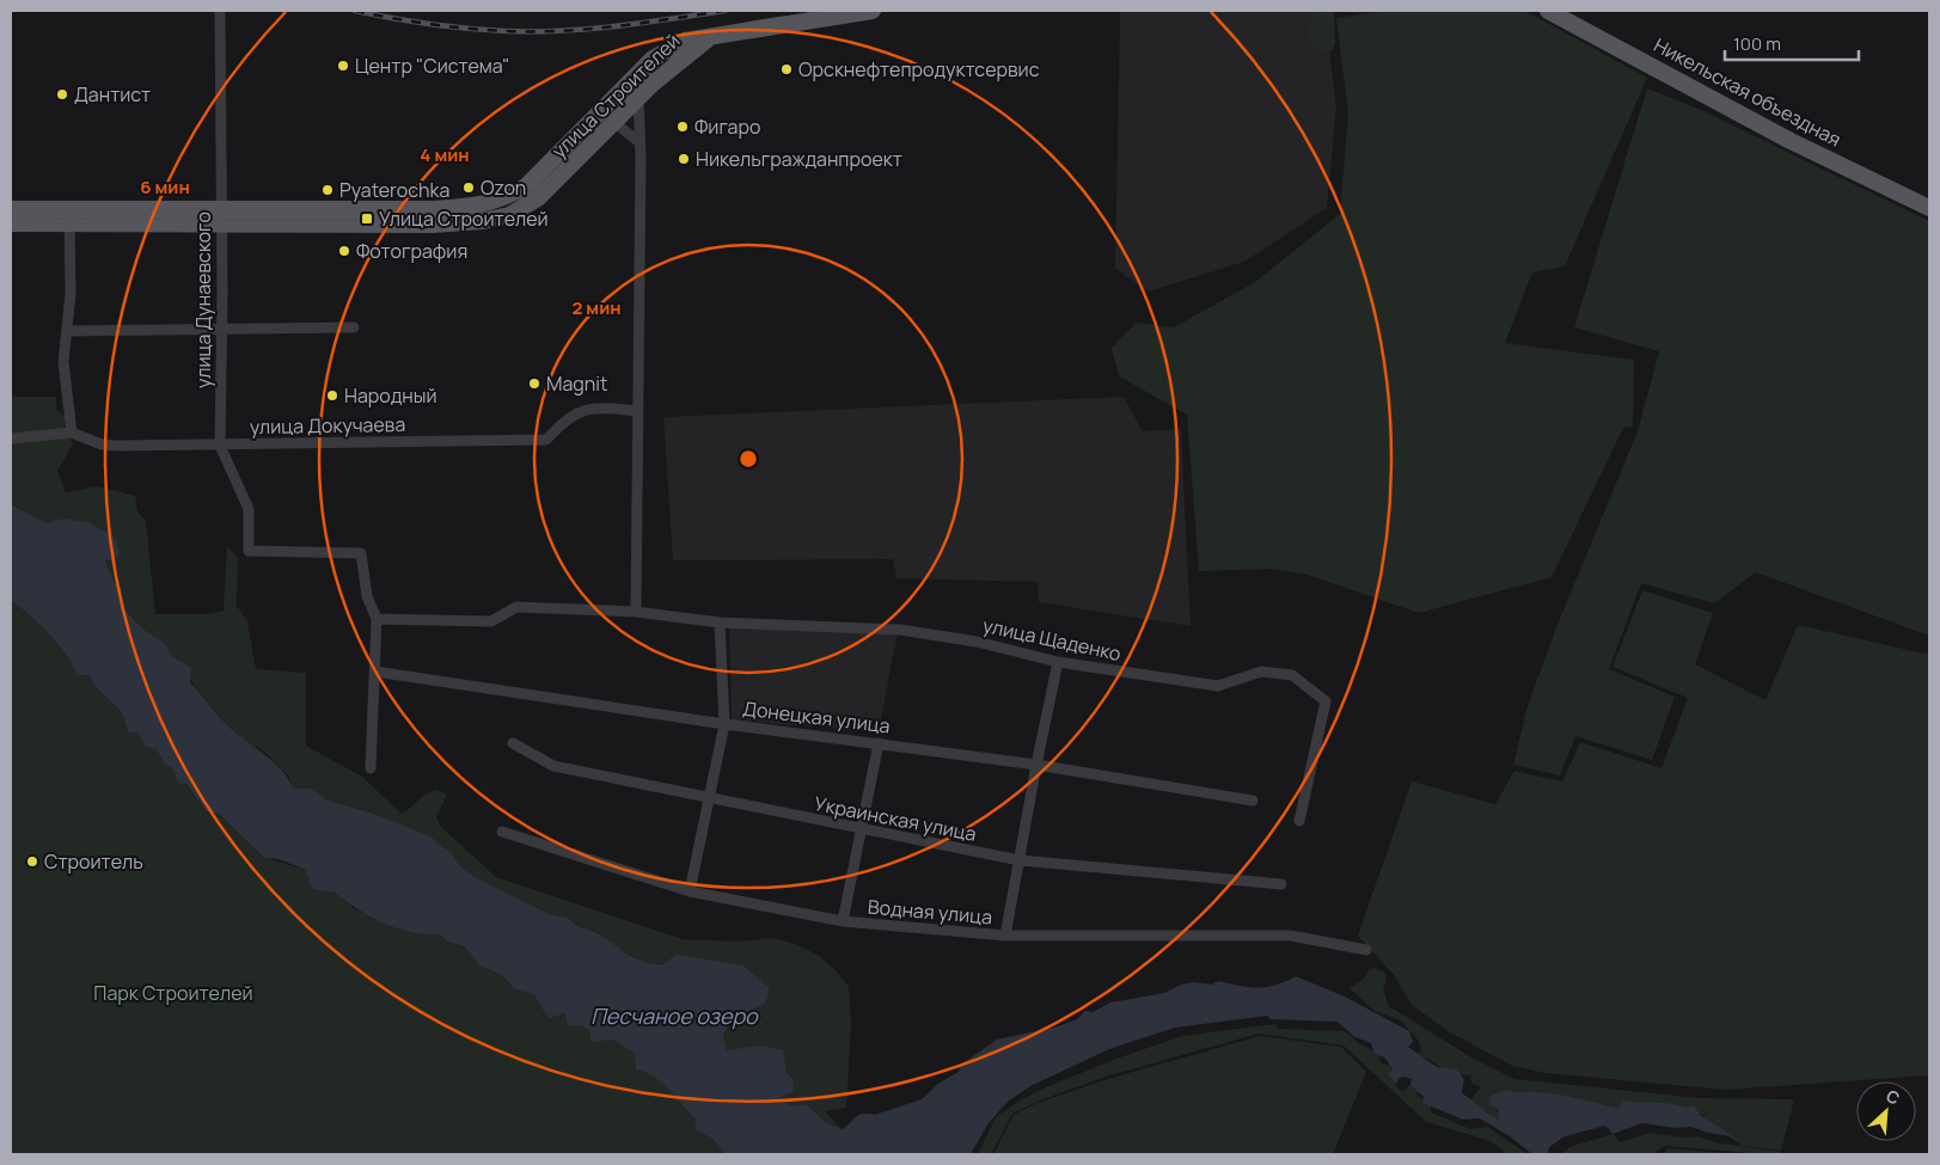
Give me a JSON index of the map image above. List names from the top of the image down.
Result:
{
  "streets": {
    "main road": ["Никельская объездная", "улица Строителей"],
    "street": [
      "улица Дунаевского",
      "улица Докучаева",
      "улица Щаденко",
      "Донецкая улица",
      "Украинская улица",
      "Водная улица"
    ]
  },
  "crossings": [
    ["улица Строителей", "улица Дунаевского"],
    ["улица Дунаевского", "улица Докучаева"]
  ],
  "water": ["Песчаное озеро"],
  "parks": ["Парк Строителей"],
  "places": {
    "other": [
      "Центр \"Система\"",
      "Орскнефтепродуктсервис",
      "Дантист",
      "Фигаро",
      "Никельгражданпроект",
      "Ozon",
      "Pyaterochka",
      "Фотография",
      "Magnit",
      "Народный",
      "Строитель"
    ],
    "transit": ["Улица Строителей"]
  },
  "scale_bar": "100 m",
  "north": "top right",
  "rings": ["4 мин", "6 мин", "2 мин"]
}
